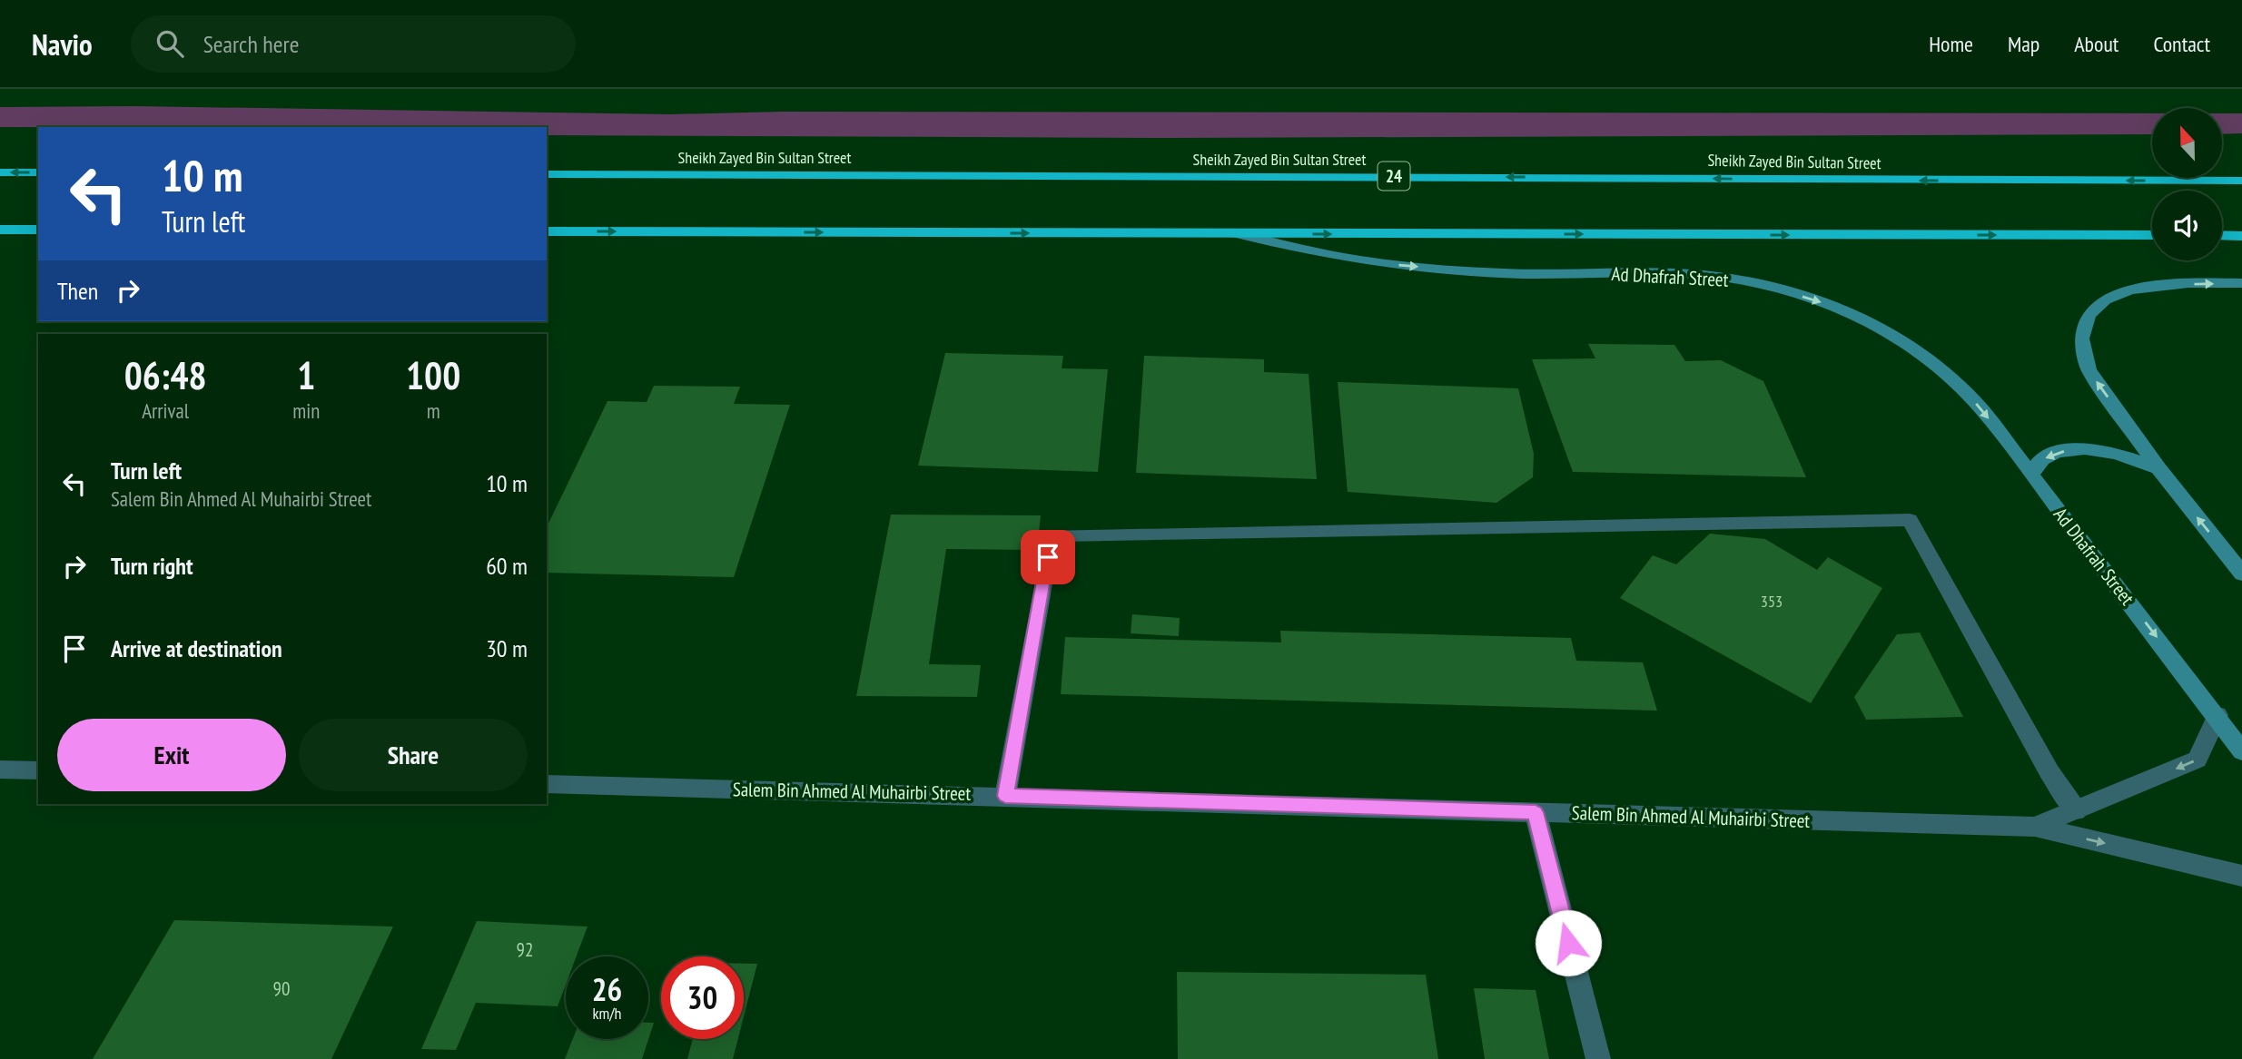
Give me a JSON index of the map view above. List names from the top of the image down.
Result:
{
  "streets": {
    "highway": ["Sheikh Zayed Bin Sultan Street", "24"],
    "main road": ["Ad Dhafrah Street"],
    "street": ["Salem Bin Ahmed Al Muhairbi Street"]
  },
  "crossings": [
    ["Ad Dhafrah Street", "Salem Bin Ahmed Al Muhairbi Street"]
  ],
  "one_way": ["Ad Dhafrah Street"],
  "house_numbers": ["353", "92", "90"],
  "north": "top",
  "page": {
    "header": "Navio",
    "search": "Search here",
    "nav": [
      "Home",
      "Map",
      "About",
      "Contact"
    ],
    "turn": ["10 m", "Turn left"],
    "then": "Then",
    "eta": [
      "06:48",
      "Arrival",
      "1",
      "min",
      "100",
      "m"
    ],
    "list": [
      {
        "name": "Turn left",
        "note": "Salem Bin Ahmed Al Muhairbi Street",
        "value": "10 m"
      },
      {
        "name": "Turn right",
        "value": "60 m"
      },
      {
        "name": "Arrive at destination",
        "value": "30 m"
      }
    ],
    "buttons": ["Exit", "Share"],
    "speed": "26 km/h",
    "limit": "30"
  }
}
